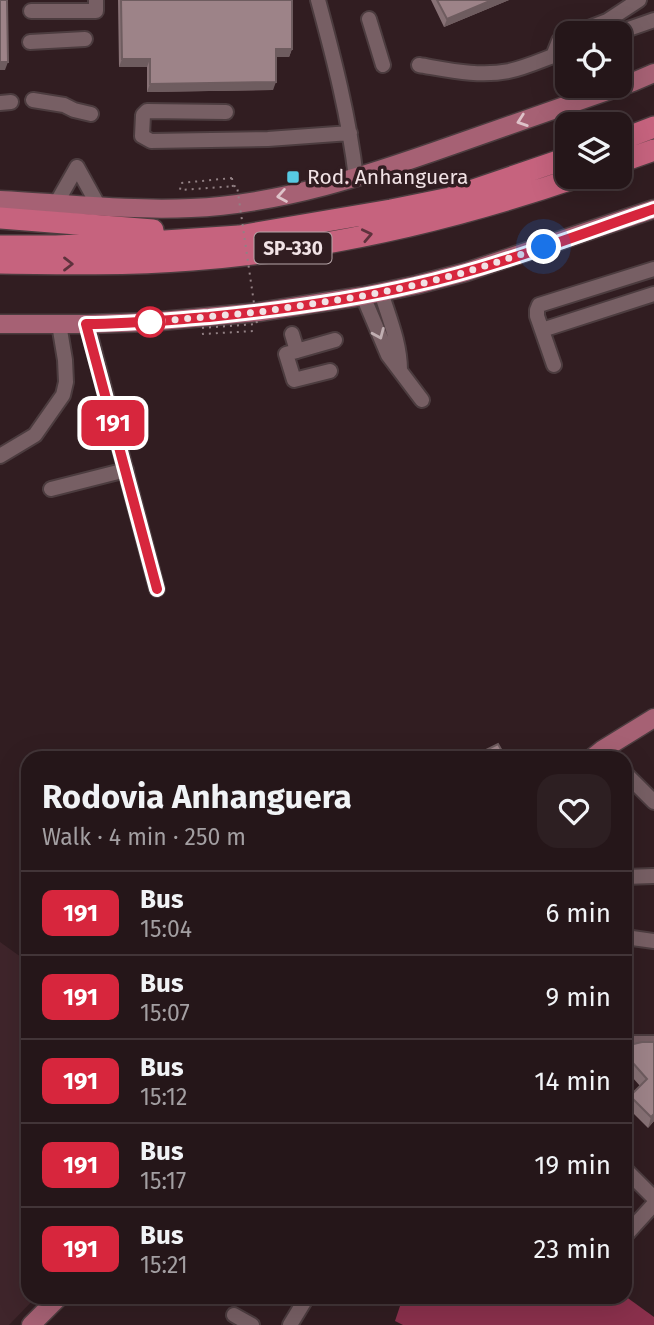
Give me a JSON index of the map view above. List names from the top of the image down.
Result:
{
  "streets": {
    "highway": ["SP-330"]
  },
  "places": {
    "transit": ["Rod. Anhanguera"]
  },
  "lines": ["bus line 191"],
  "page": {
    "on_map": "191",
    "heading": ["Rodovia Anhanguera", "Walk · 4 min · 250 m"],
    "list": [
      {
        "mark": "191",
        "name": "Bus",
        "note": "15:04",
        "value": "6 min"
      },
      {
        "mark": "191",
        "name": "Bus",
        "note": "15:07",
        "value": "9 min"
      },
      {
        "mark": "191",
        "name": "Bus",
        "note": "15:12",
        "value": "14 min"
      },
      {
        "mark": "191",
        "name": "Bus",
        "note": "15:17",
        "value": "19 min"
      },
      {
        "mark": "191",
        "name": "Bus",
        "note": "15:21",
        "value": "23 min"
      }
    ]
  }
}
